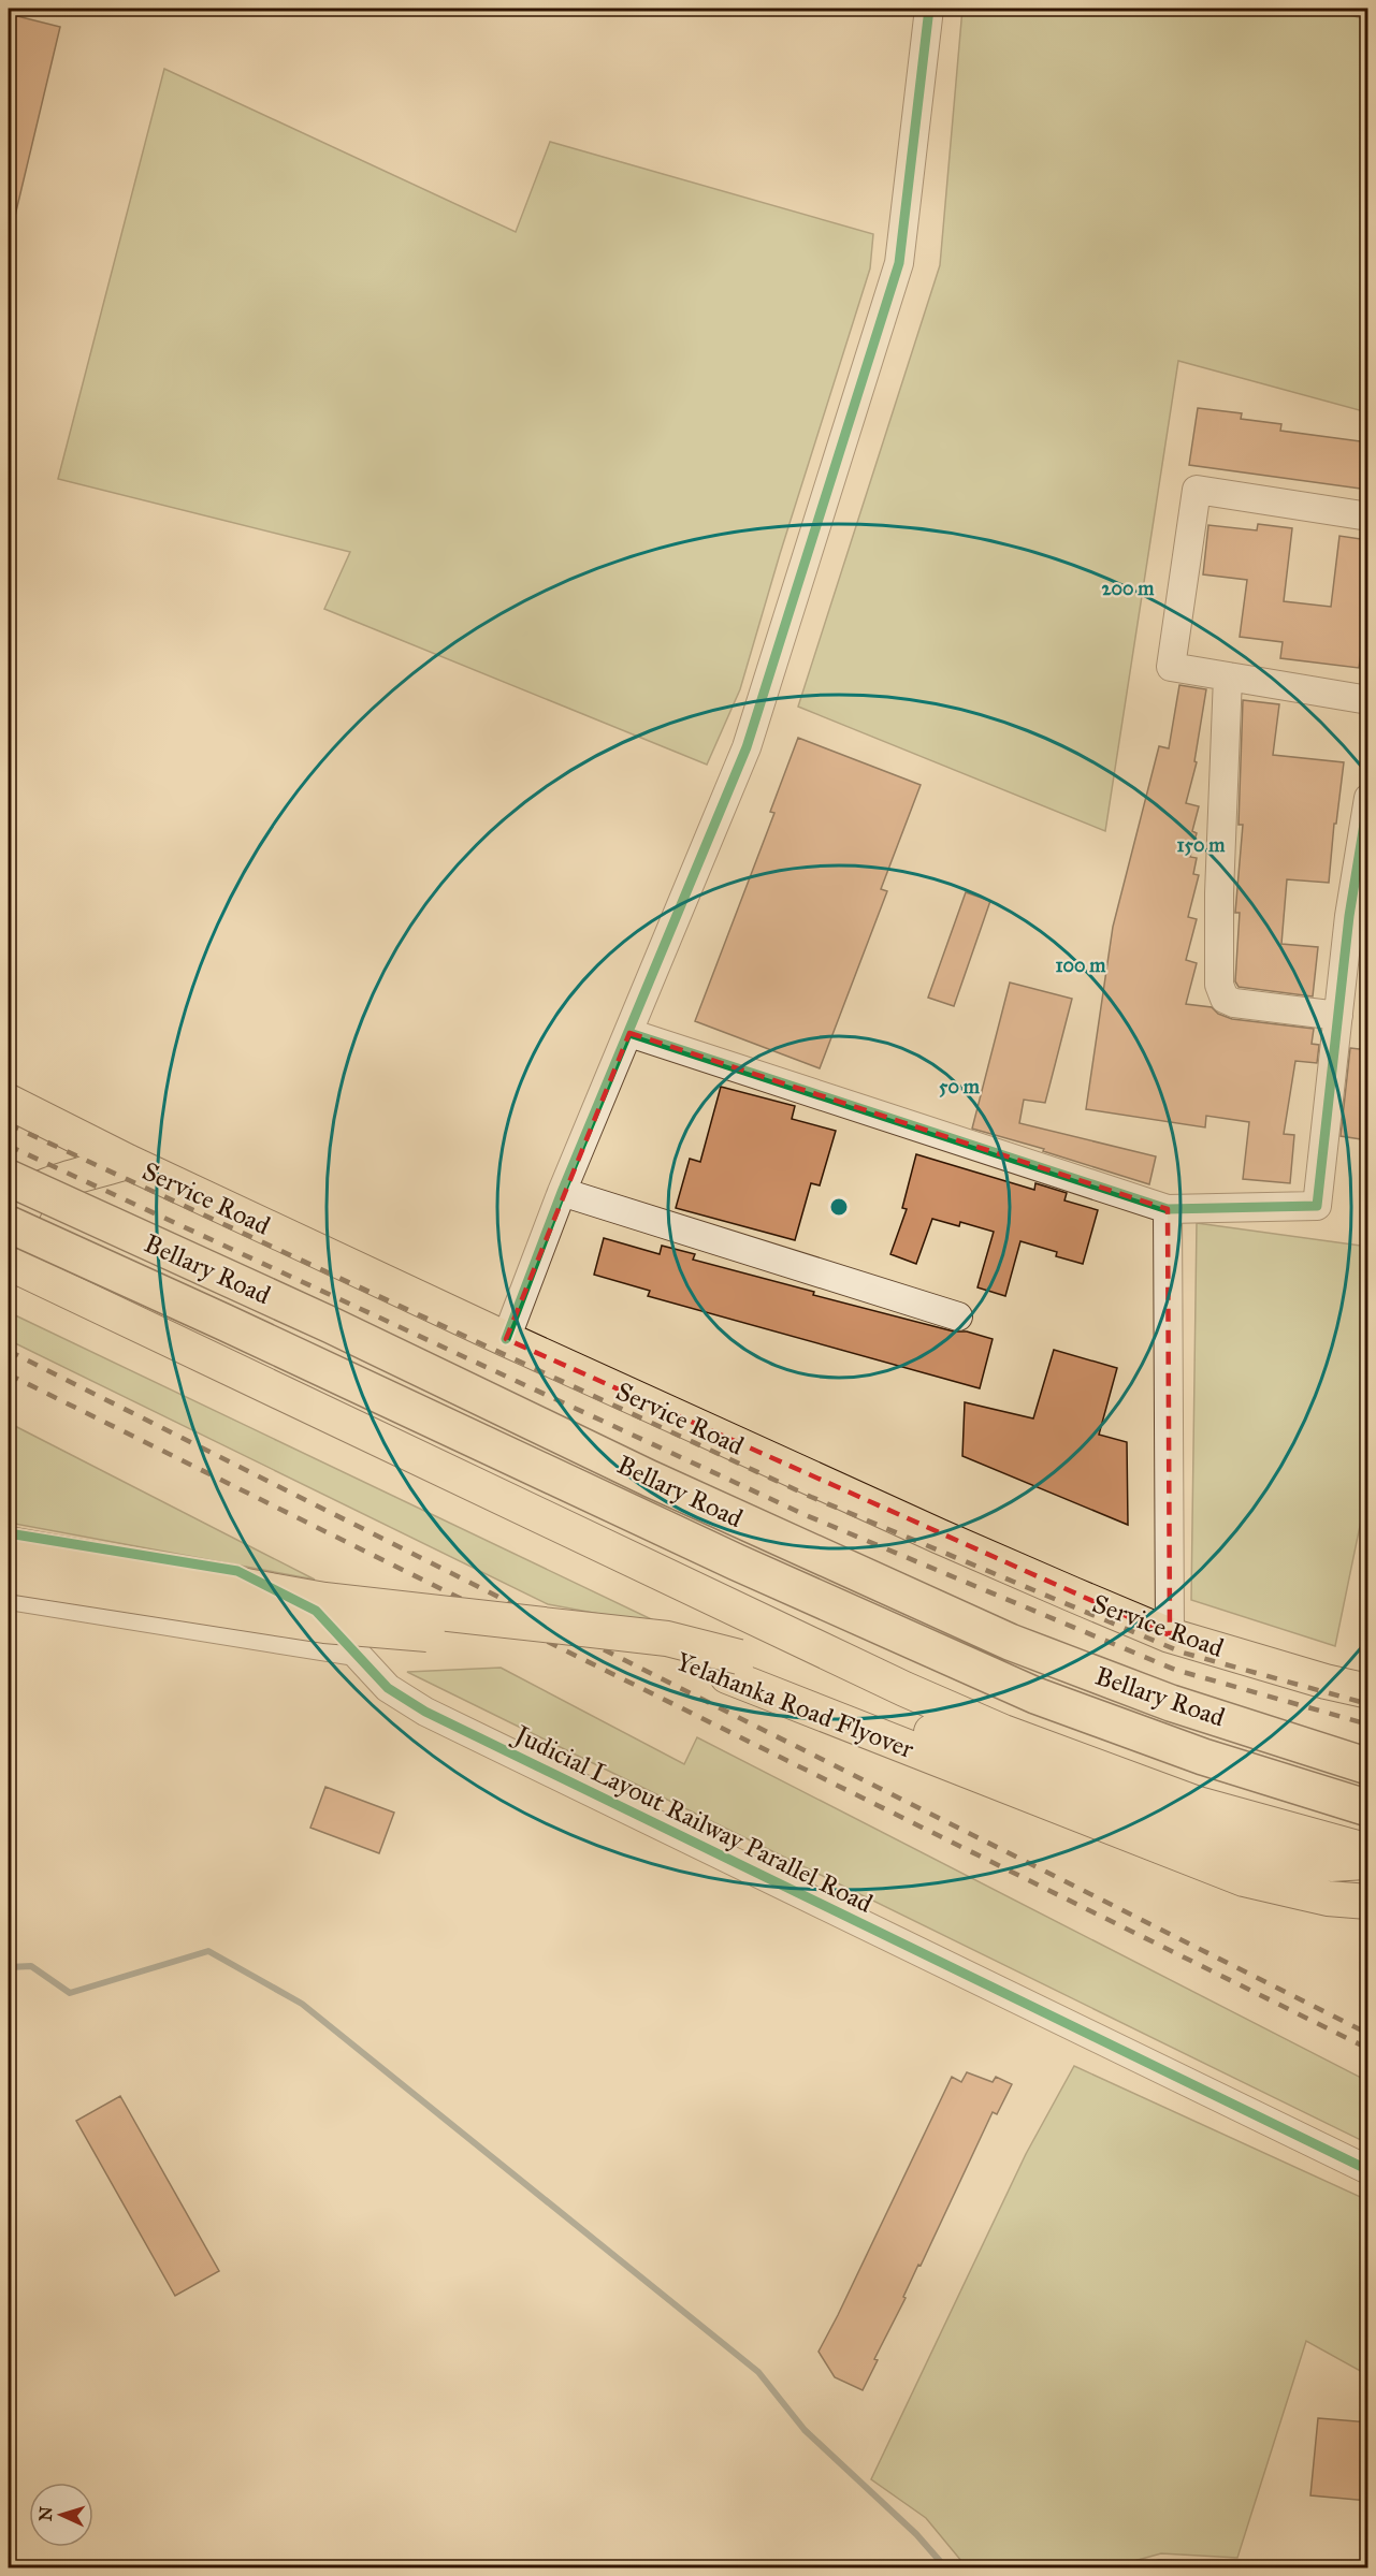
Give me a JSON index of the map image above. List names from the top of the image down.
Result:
{
  "streets": {
    "highway": ["Bellary Road"],
    "main road": ["Service Road", "Yelahanka Road Flyover"],
    "street": ["Judicial Layout Railway Parallel Road"]
  },
  "north": "left",
  "rings": [
    "200 m",
    "150 m",
    "100 m",
    "50 m"
  ]
}
